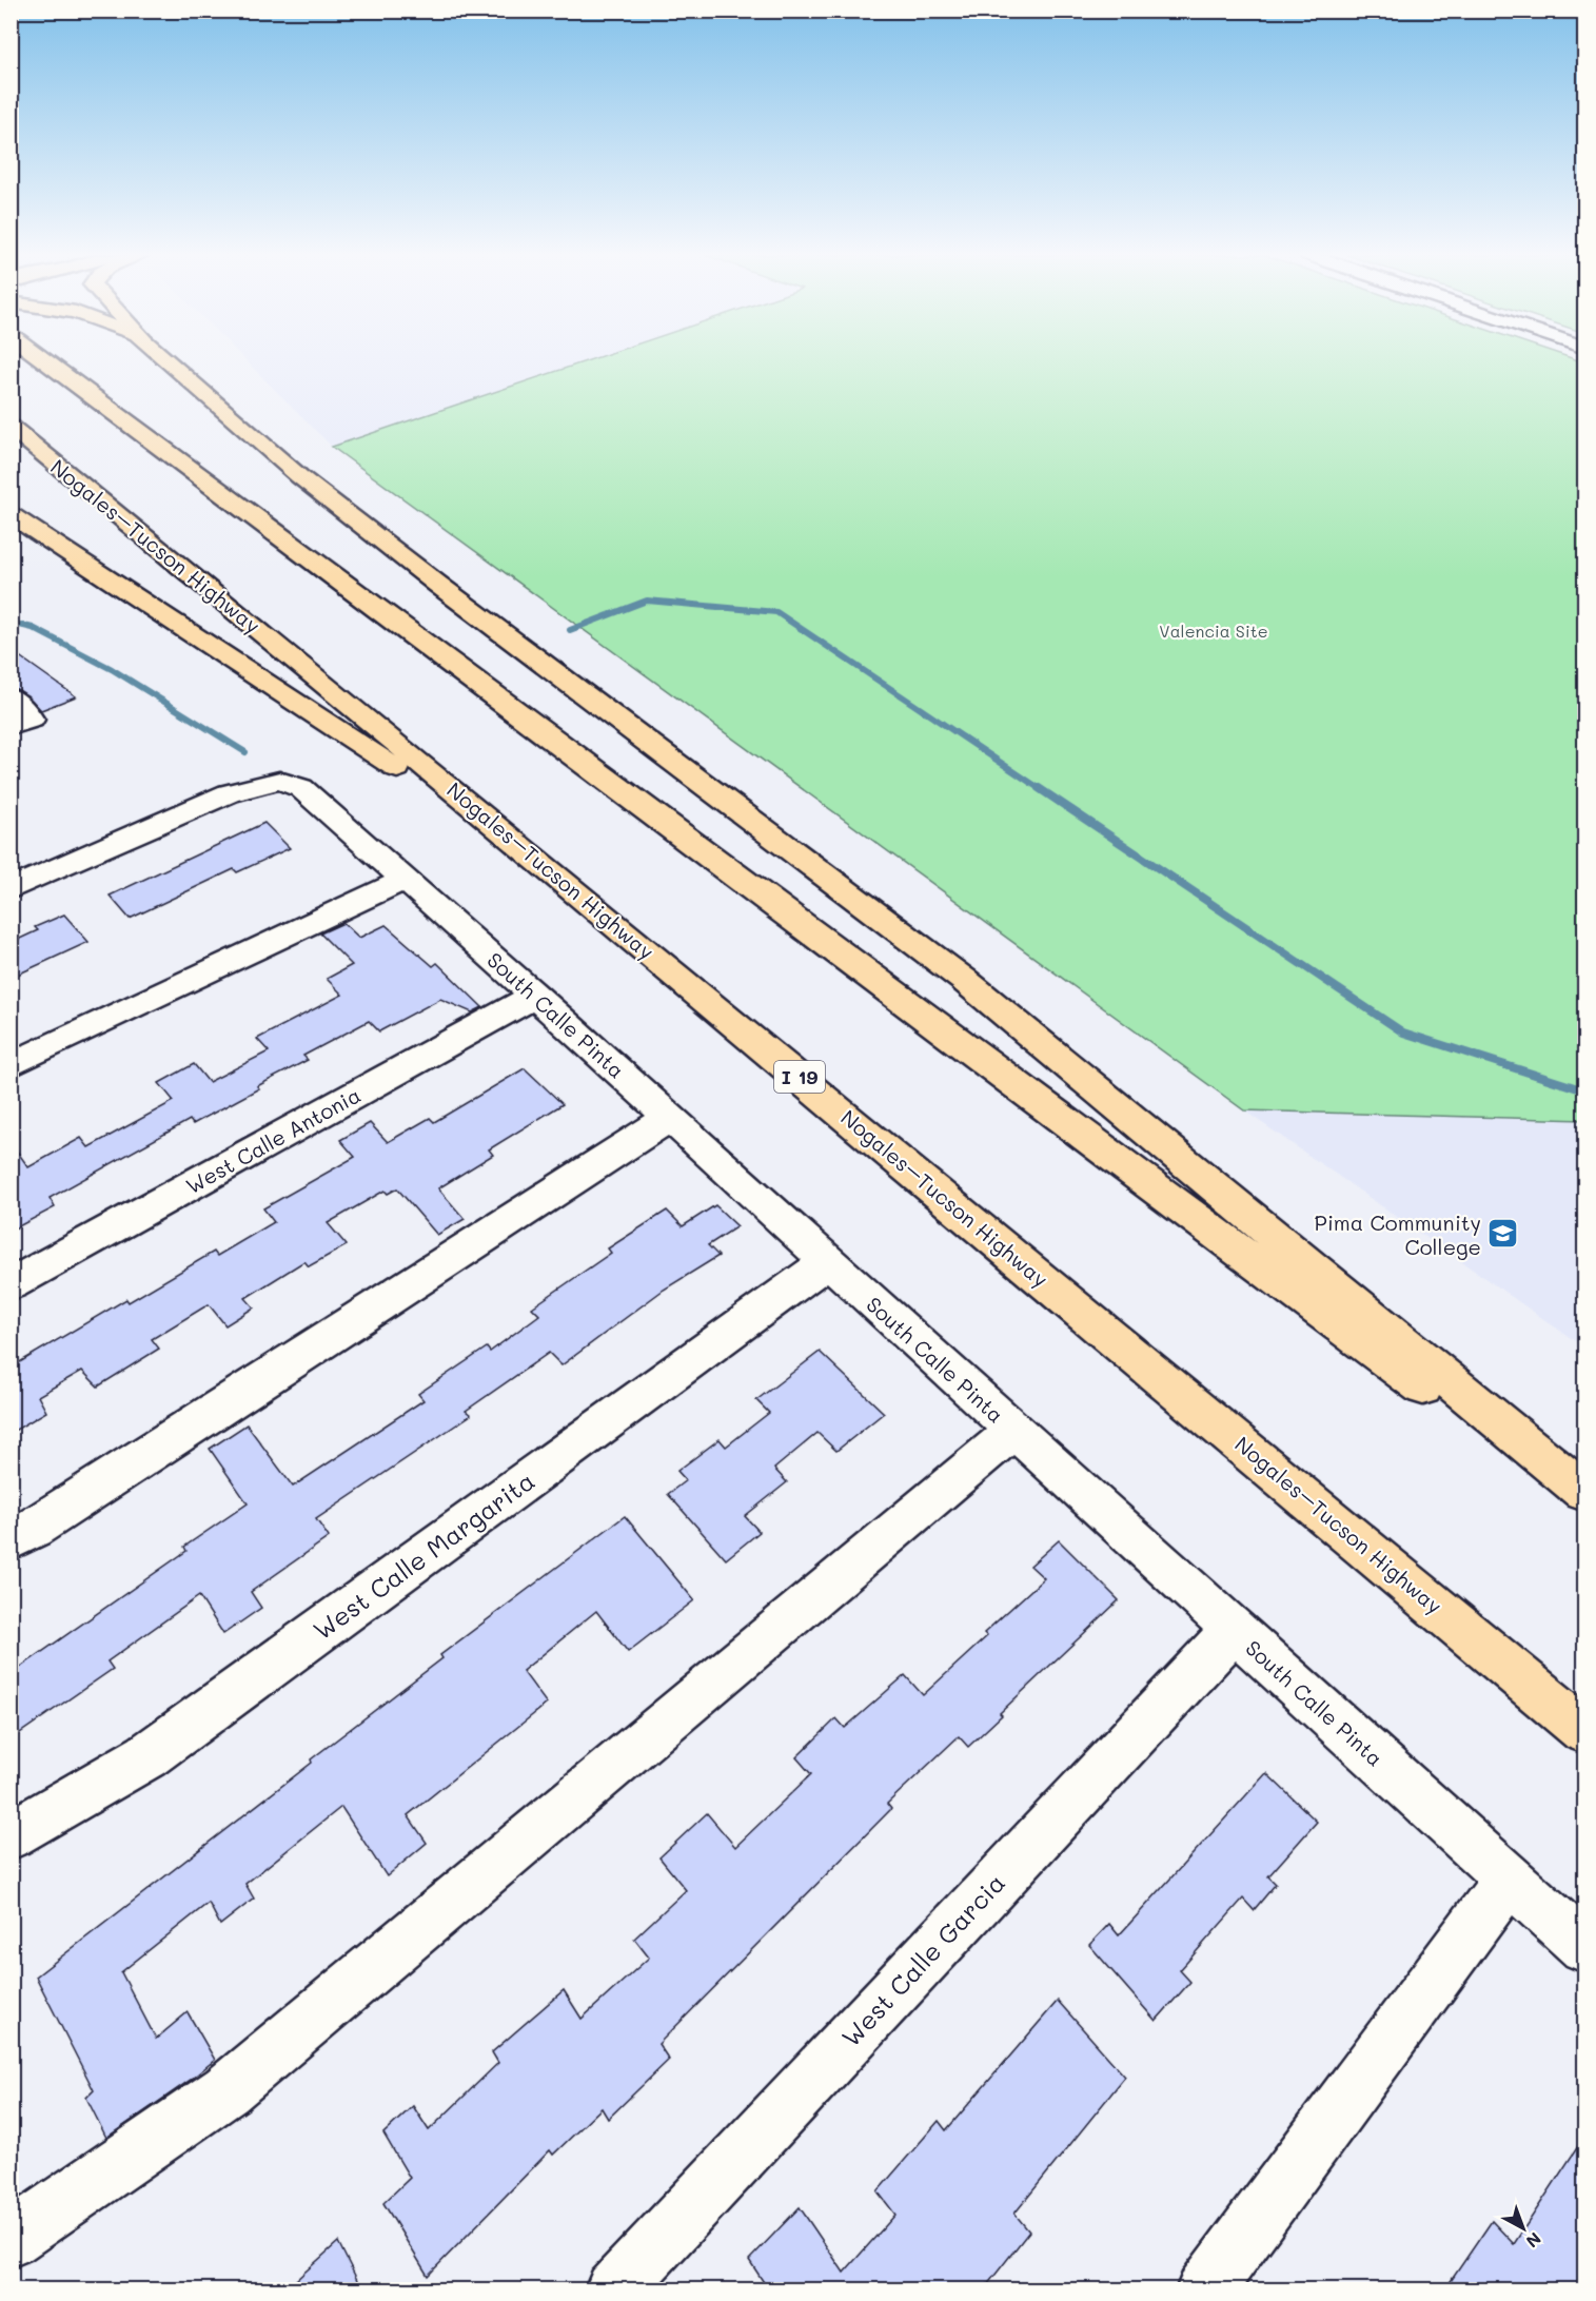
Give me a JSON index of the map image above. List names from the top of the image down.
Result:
{
  "streets": {
    "main road": ["Nogales–Tucson Highway", "I 19"],
    "street": [
      "South Calle Pinta",
      "West Calle Antonia",
      "West Calle Margarita",
      "West Calle Garcia"
    ]
  },
  "crossings": [
    ["South Calle Pinta", "West Calle Antonia"],
    ["South Calle Pinta", "West Calle Margarita"],
    ["South Calle Pinta", "West Calle Garcia"]
  ],
  "parks": ["Valencia Site"],
  "places": {
    "school or university": ["Pima Community College"]
  },
  "north": "bottom right"
}
